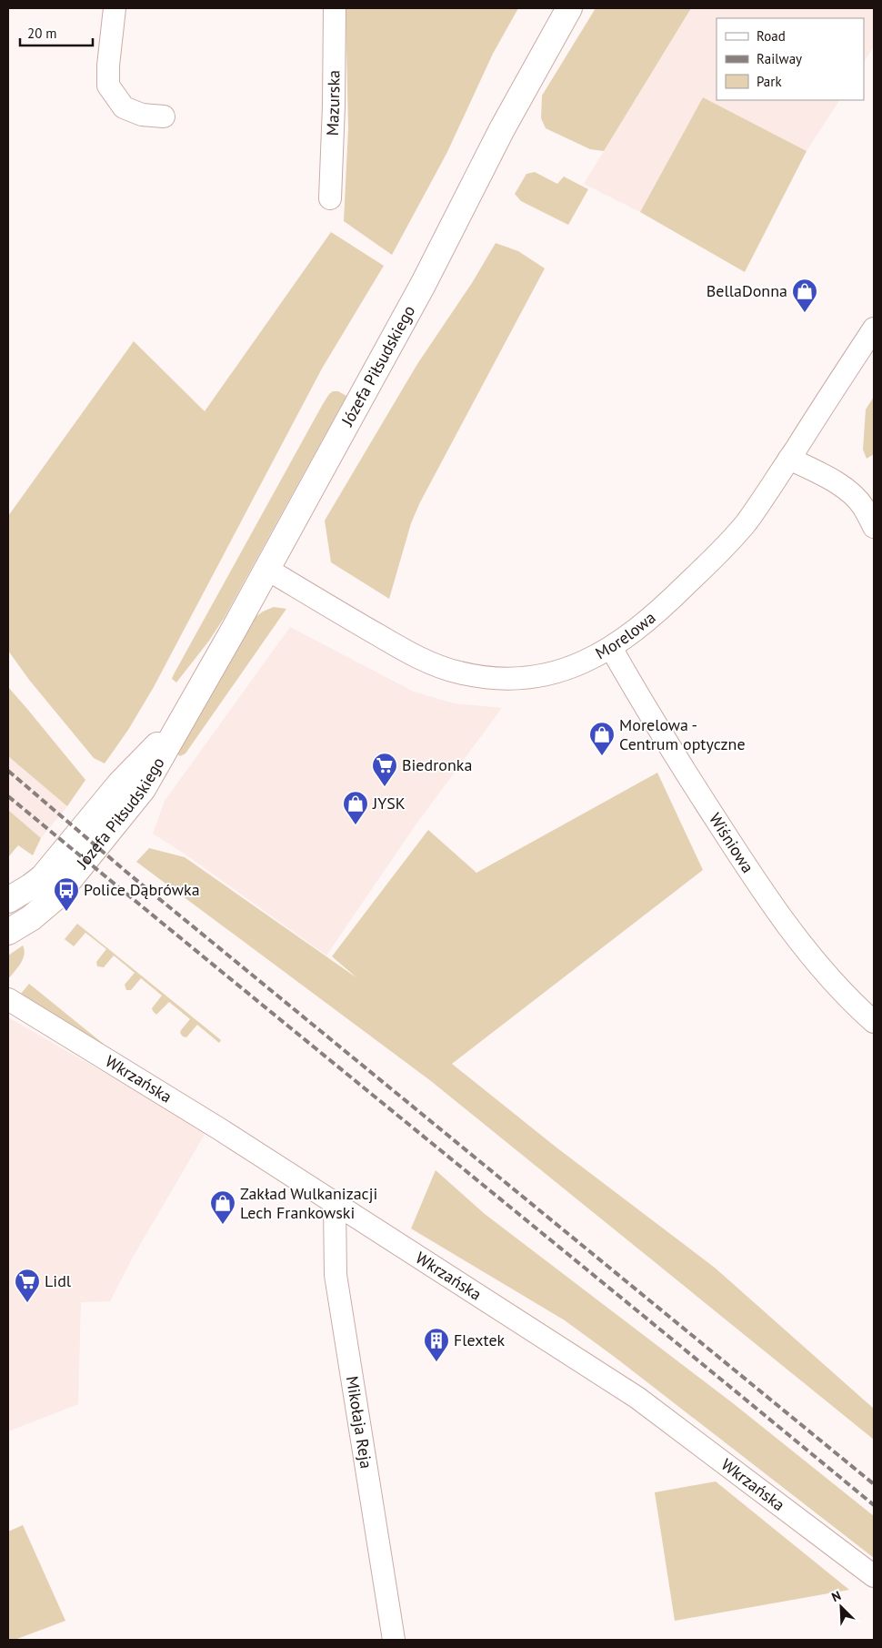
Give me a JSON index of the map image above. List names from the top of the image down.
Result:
{
  "streets": {
    "street": [
      "Mazurska",
      "Józefa Piłsudskiego",
      "Morelowa",
      "Wiśniowa",
      "Wkrzańska",
      "Mikołaja Reja"
    ]
  },
  "crossings": [
    ["Józefa Piłsudskiego", "Morelowa"],
    ["Morelowa", "Wiśniowa"],
    ["Wkrzańska", "Mikołaja Reja"]
  ],
  "places": {
    "shop": [
      "BellaDonna",
      "Morelowa - Centrum optyczne",
      "JYSK",
      "Zakład Wulkanizacji Lech Frankowski"
    ],
    "supermarket": ["Biedronka", "Lidl"],
    "bus stop": ["Police Dąbrówka"],
    "building": ["Flextek"]
  },
  "legend": ["Road", "Railway", "Park"],
  "scale_bar": "20 m",
  "north": "top left"
}
